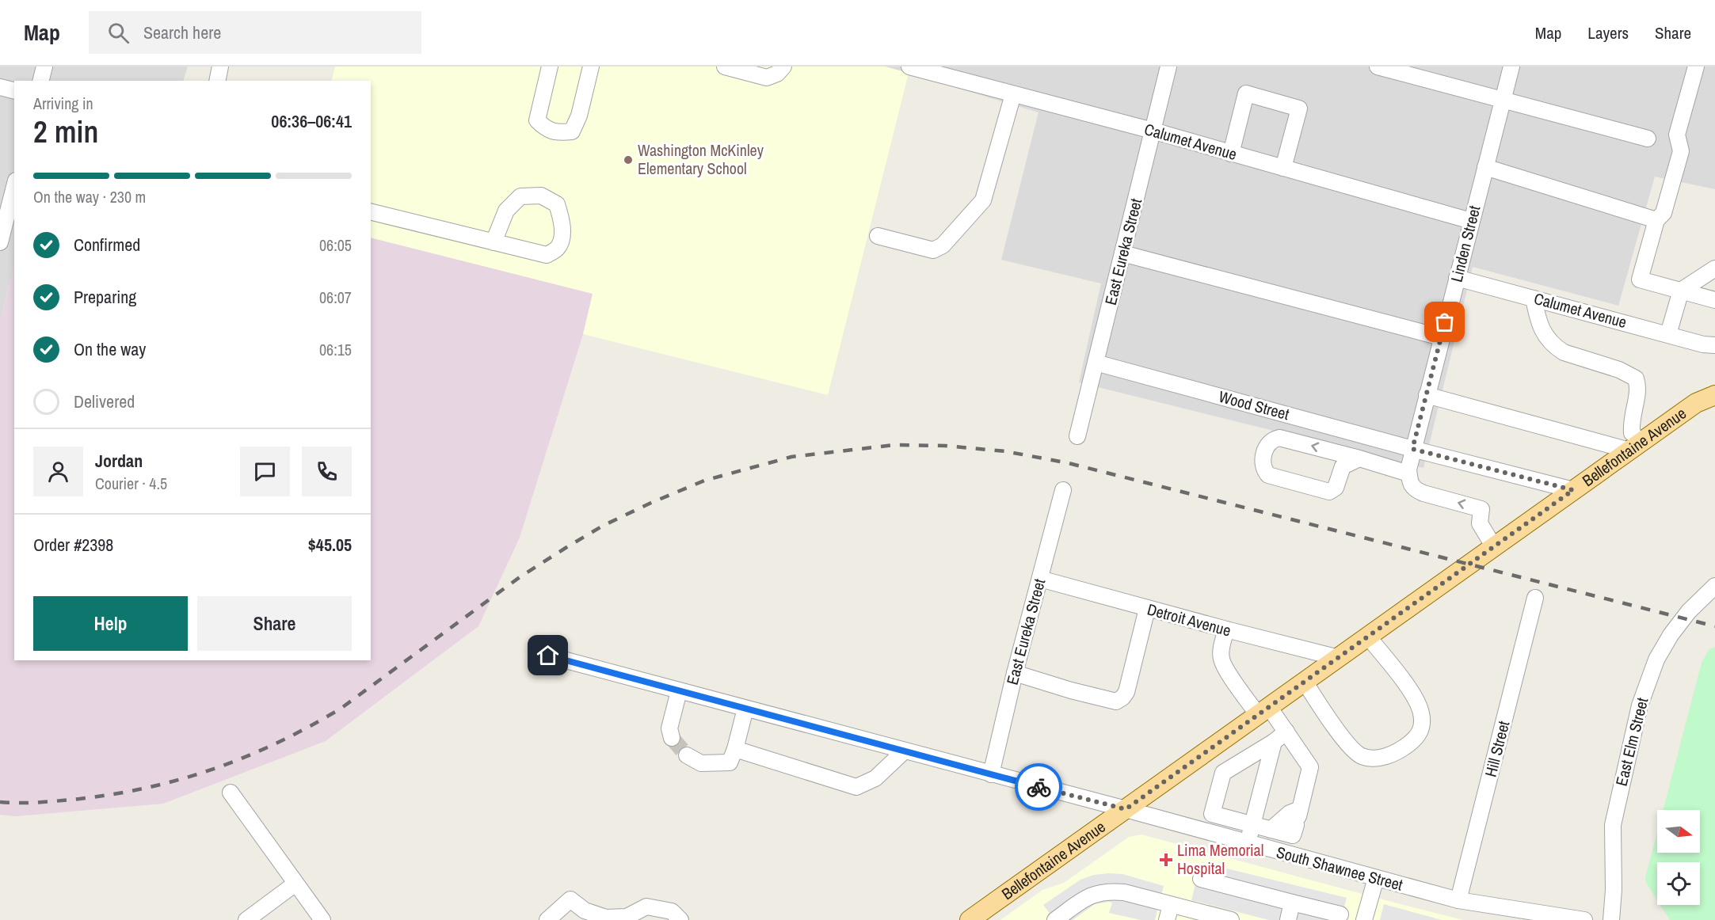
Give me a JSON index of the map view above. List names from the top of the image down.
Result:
{
  "streets": {
    "main road": ["Bellefontaine Avenue"],
    "street": [
      "Calumet Avenue",
      "Linden Street",
      "East Eureka Street",
      "Wood Street",
      "Detroit Avenue",
      "East Elm Street",
      "Hill Street",
      "South Shawnee Street"
    ]
  },
  "crossings": [
    ["Calumet Avenue", "Linden Street"],
    ["Calumet Avenue", "East Eureka Street"],
    ["Linden Street", "Wood Street"],
    ["East Eureka Street", "Wood Street"],
    ["East Eureka Street", "Detroit Avenue"],
    ["East Eureka Street", "South Shawnee Street"],
    ["Wood Street", "Bellefontaine Avenue"],
    ["Bellefontaine Avenue", "Detroit Avenue"],
    ["Bellefontaine Avenue", "South Shawnee Street"],
    ["Hill Street", "South Shawnee Street"]
  ],
  "places": {
    "other": ["Washington McKinley Elementary School"],
    "health": ["Lima Memorial Hospital"]
  },
  "north": "right",
  "page": {
    "header": "Map",
    "search": "Search here",
    "nav": ["Map", "Layers", "Share"],
    "heading": ["2 min", "Arriving in", "06:36–06:41"],
    "panel": [
      "Jordan",
      "Courier · 4.5",
      "Order #2398",
      "$45.05"
    ],
    "bar": "On the way · 230 m",
    "list": [
      ["Confirmed", "06:05"],
      ["Preparing", "06:07"],
      ["On the way", "06:15"],
      "Delivered"
    ],
    "buttons": ["Help", "Share"]
  }
}
